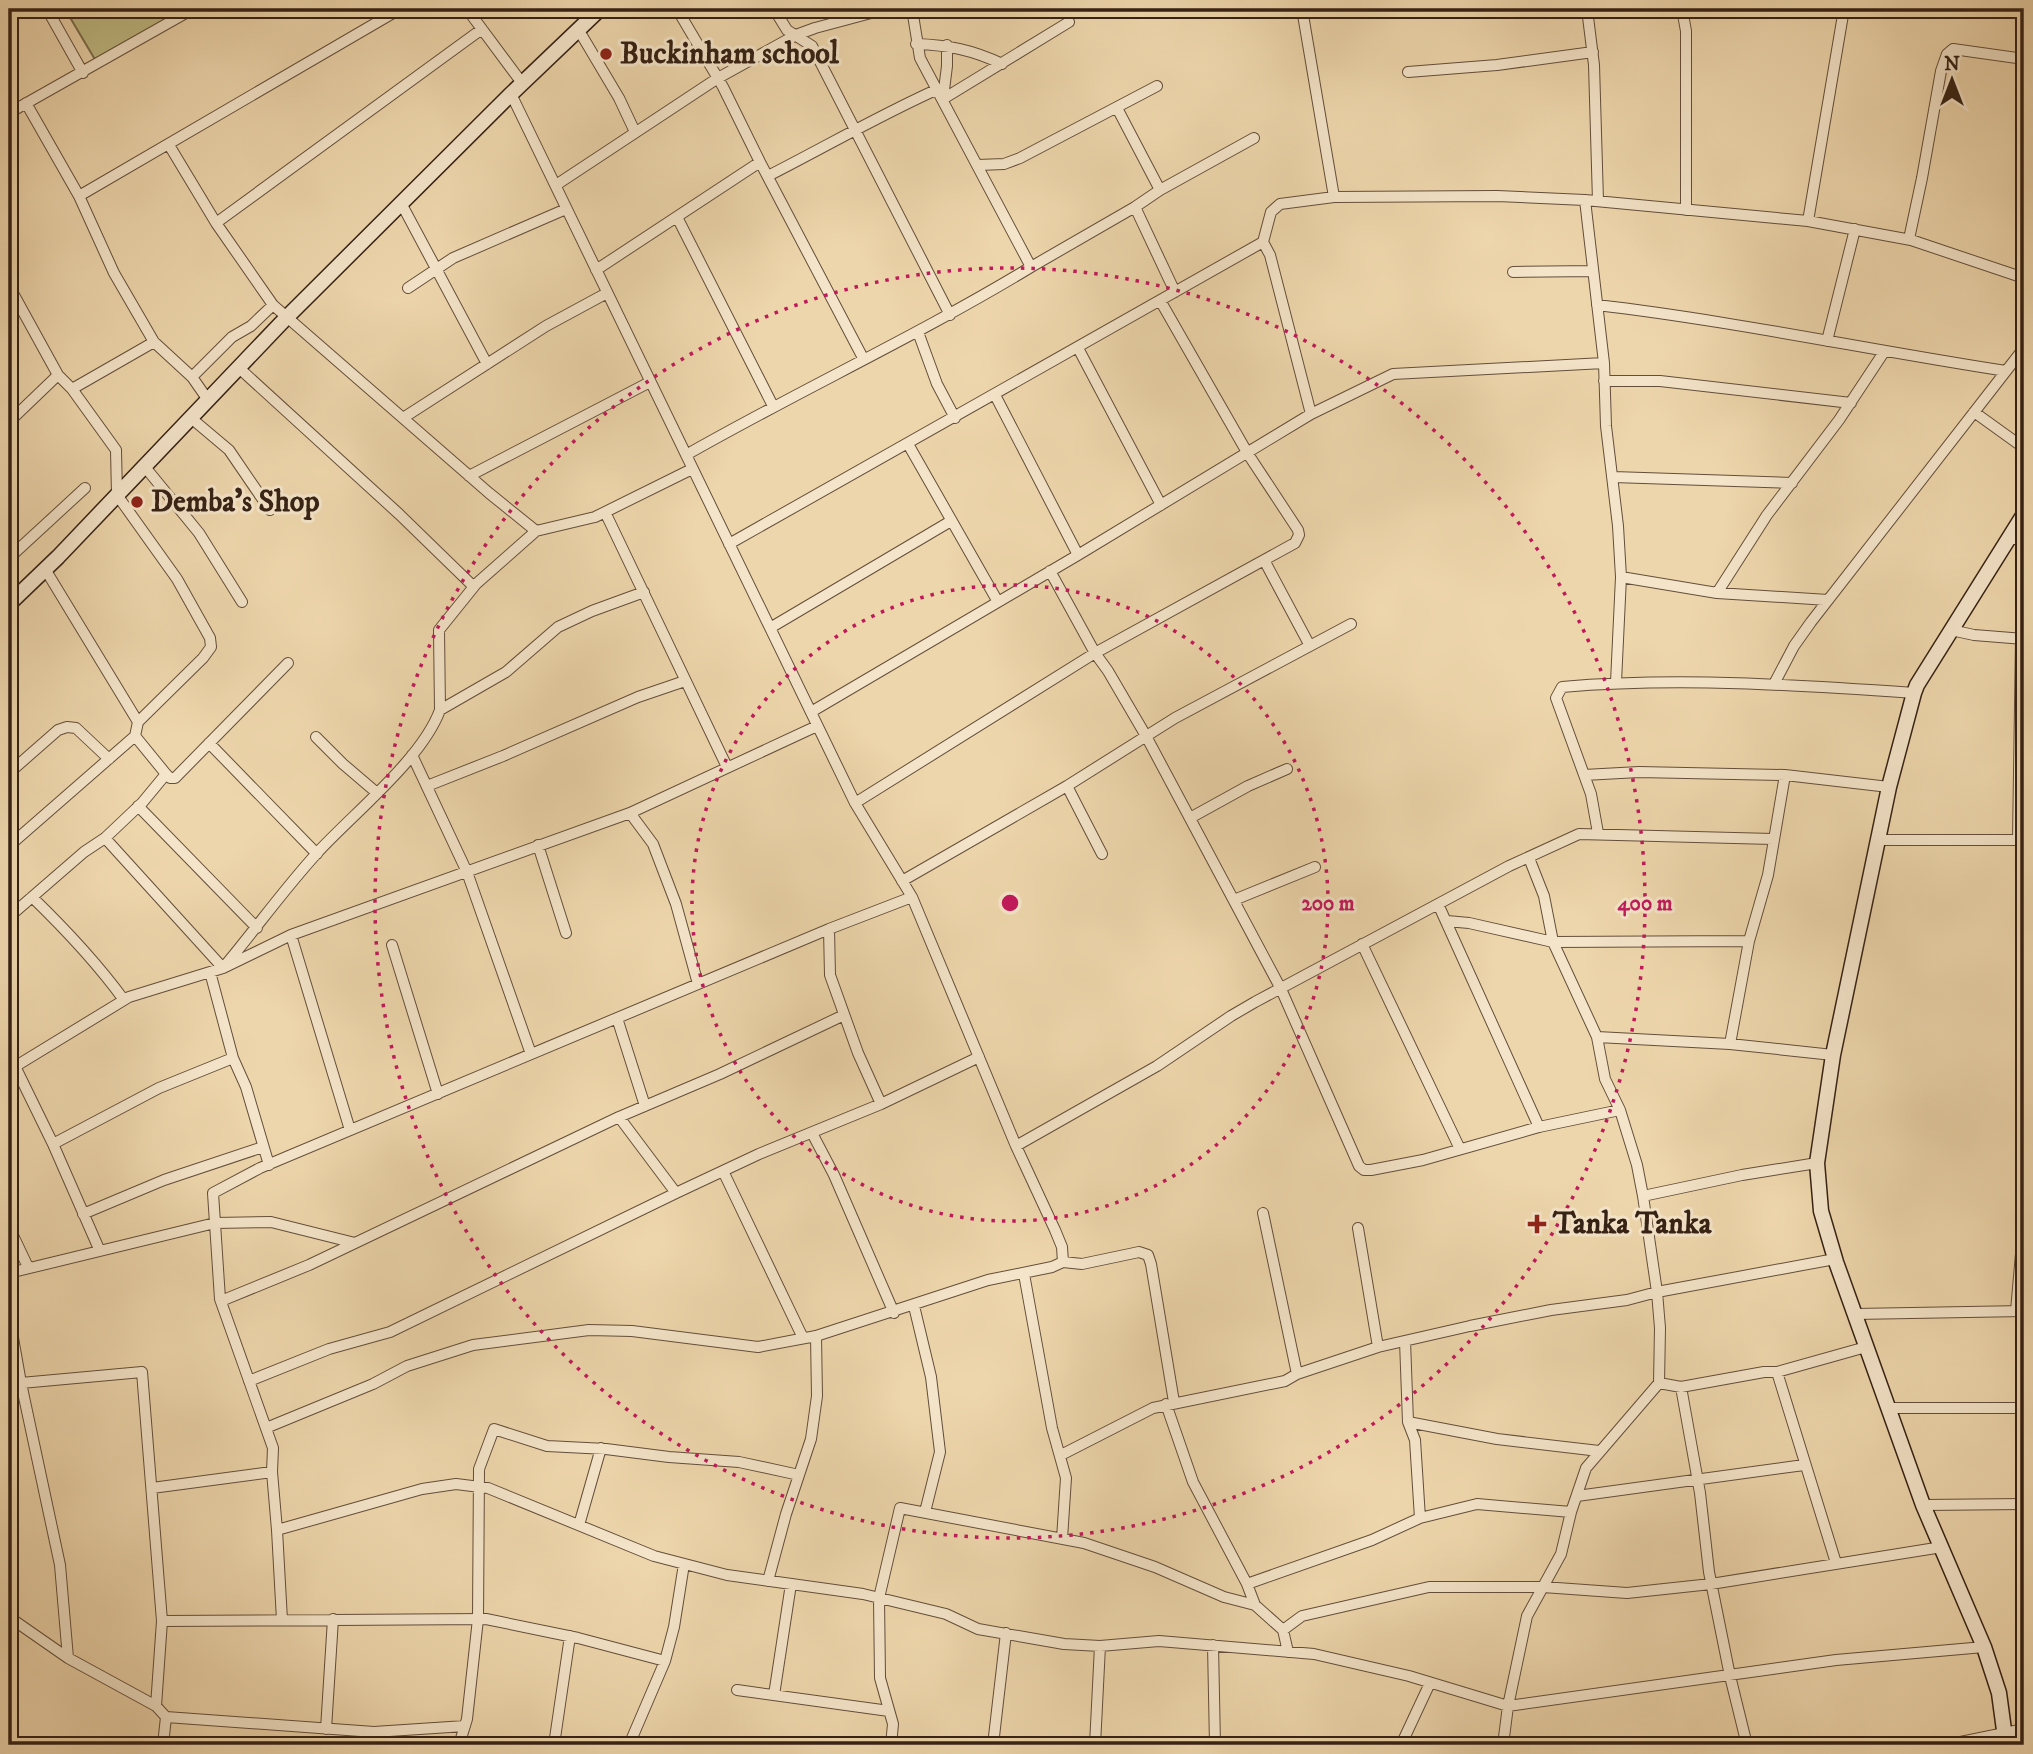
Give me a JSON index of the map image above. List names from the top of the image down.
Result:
{
  "places": {
    "other": ["Buckinham school", "Demba's Shop"],
    "health": ["Tanka Tanka"]
  },
  "north": "top",
  "rings": ["200 m", "400 m"]
}
